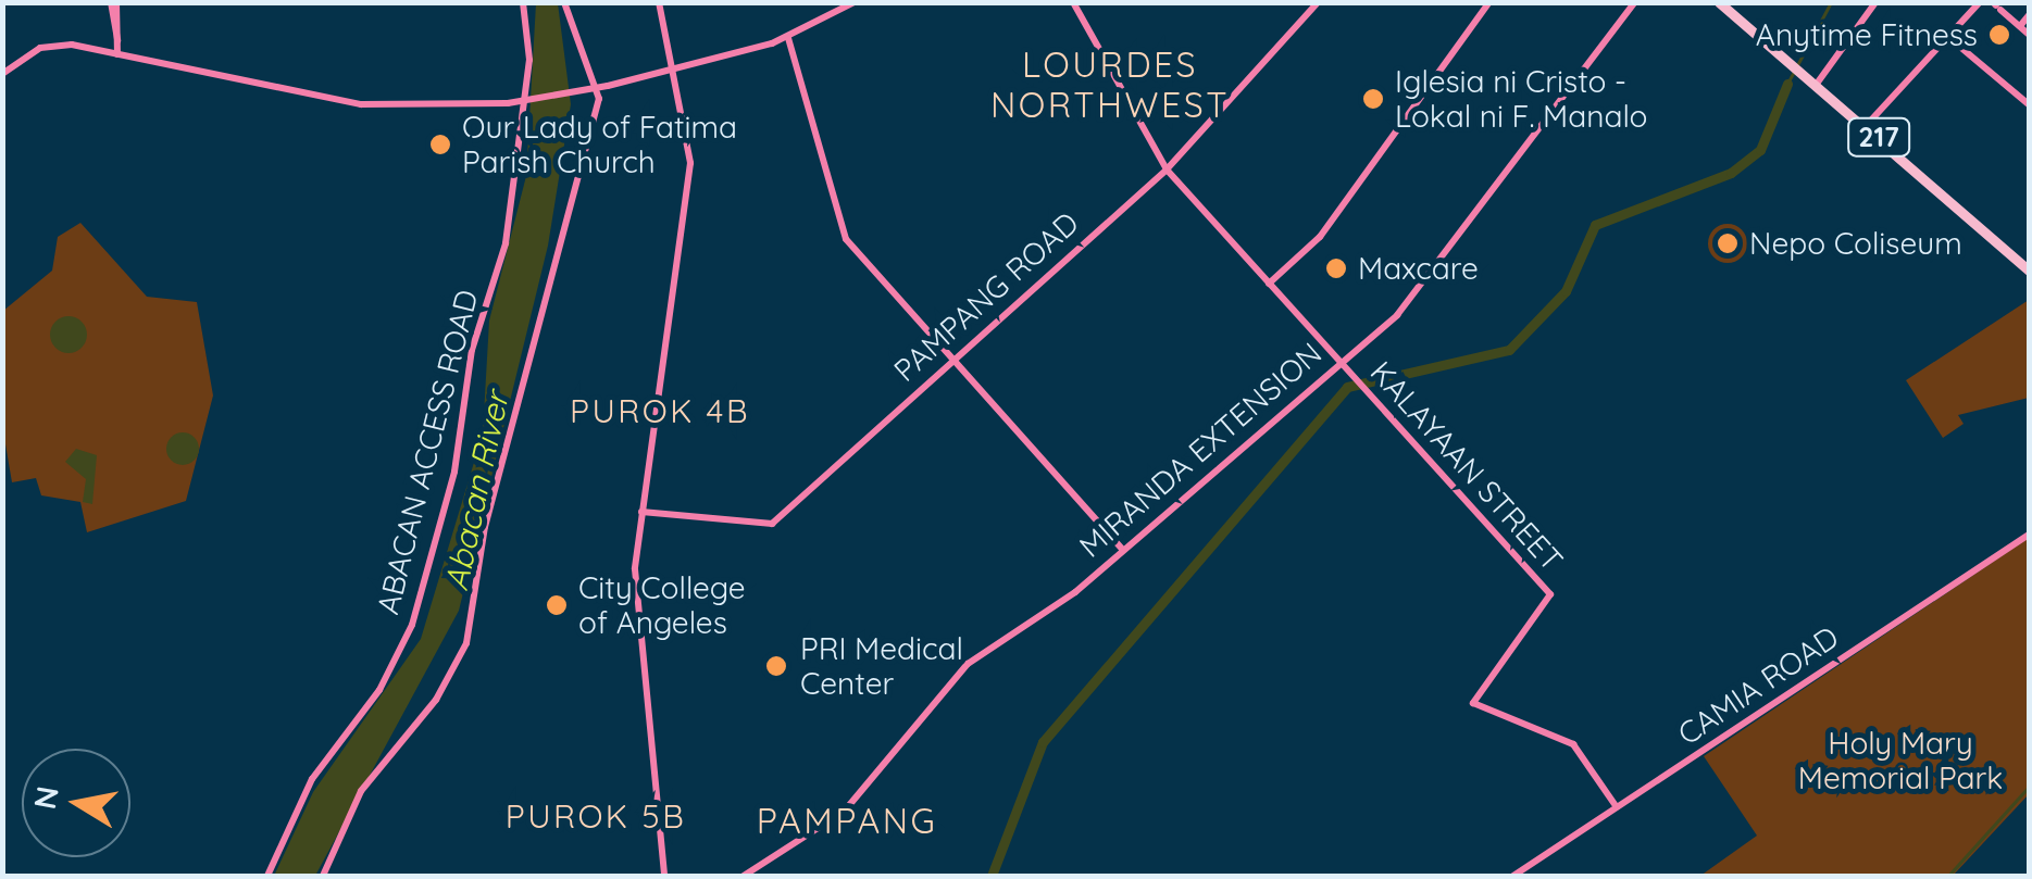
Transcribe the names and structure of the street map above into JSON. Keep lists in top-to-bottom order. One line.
{"streets":{"main road":["217"],"street":["PAMPANG ROAD","MIRANDA EXTENSION","ABACAN ACCESS ROAD","KALAYAAN STREET","CAMIA ROAD"]},"crossings":[["PAMPANG ROAD","KALAYAAN STREET"],["MIRANDA EXTENSION","KALAYAAN STREET"],["KALAYAAN STREET","CAMIA ROAD"]],"districts":["LOURDES NORTHWEST","PUROK 4B","PUROK 5B","PAMPANG"],"water":["Abacan River"],"parks":["Holy Mary Memorial Park"],"places":["Anytime Fitness","Iglesia ni Cristo - Lokal ni F. Manalo","Our Lady of Fatima Parish Church","Nepo Coliseum","Maxcare","City College of Angeles","PRI Medical Center"],"north":"left"}
